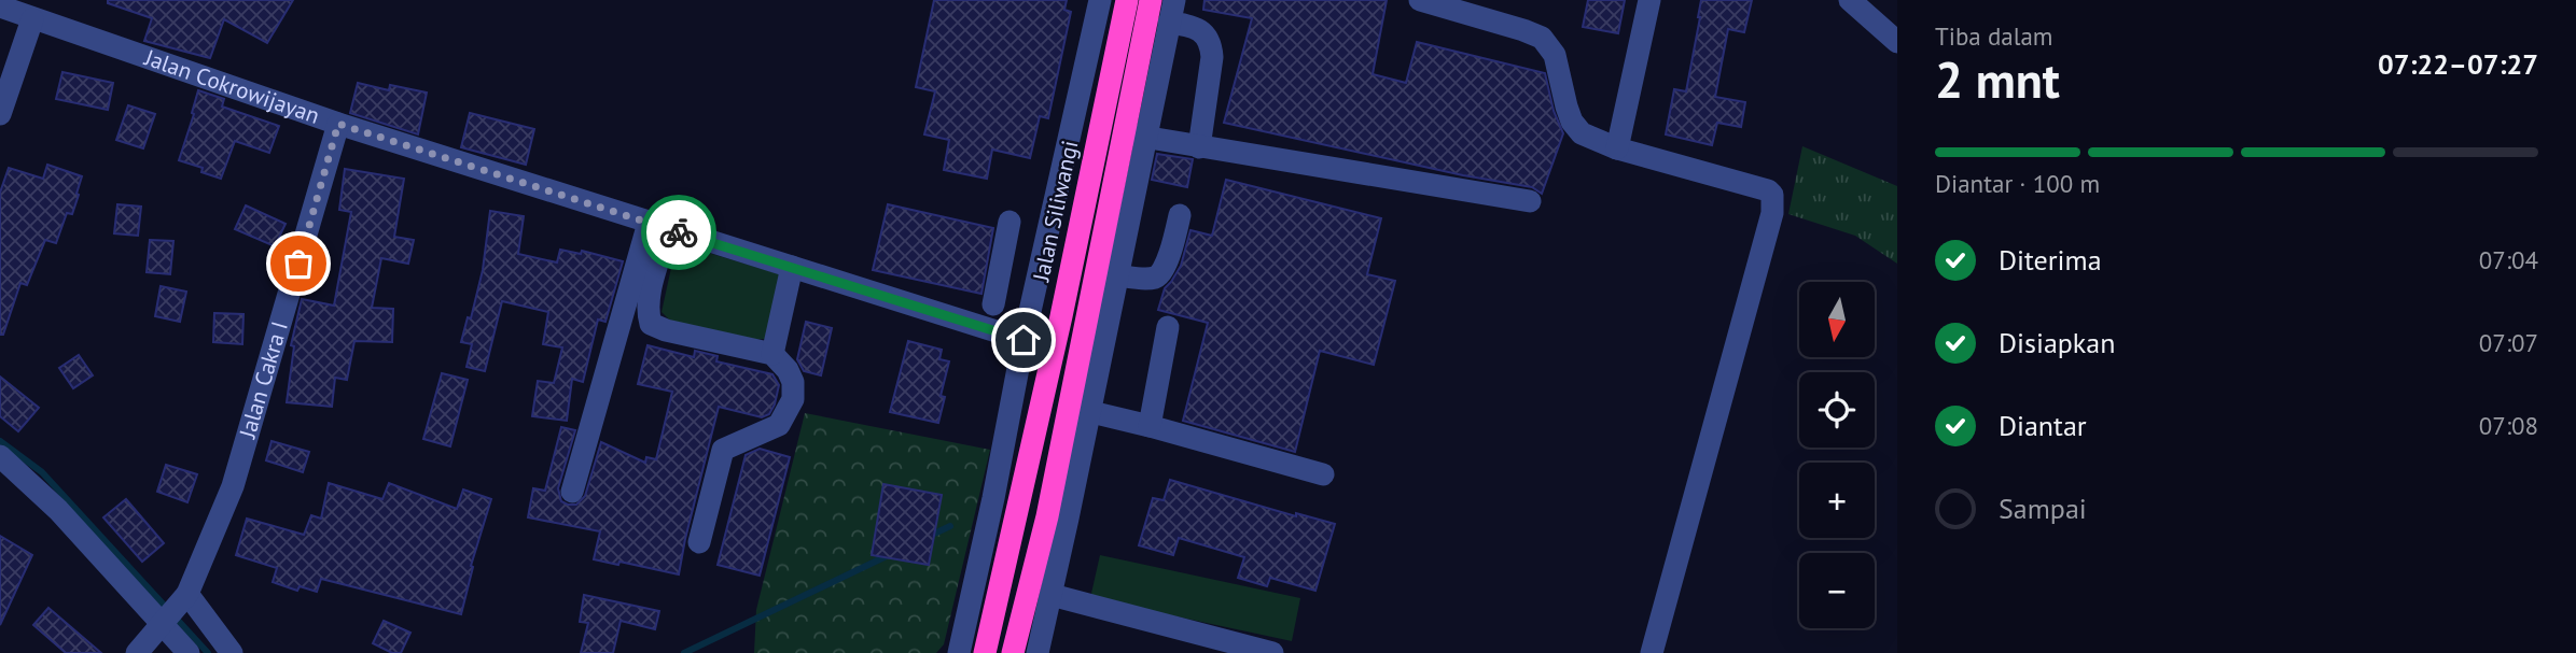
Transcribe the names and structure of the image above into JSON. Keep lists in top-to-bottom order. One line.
{"streets":{"highway":["Jalan Siliwangi"],"street":["Jalan Cokrowijayan","Jalan Cakra I"]},"crossings":[["Jalan Cokrowijayan","Jalan Cakra I"]],"north":"bottom","page":{"heading":["2 mnt","Tiba dalam","07:22–07:27"],"bar":"Diantar · 100 m","list":[["Diterima","07:04"],["Disiapkan","07:07"],["Diantar","07:08"],"Sampai"],"map_buttons":["+","−"]}}
